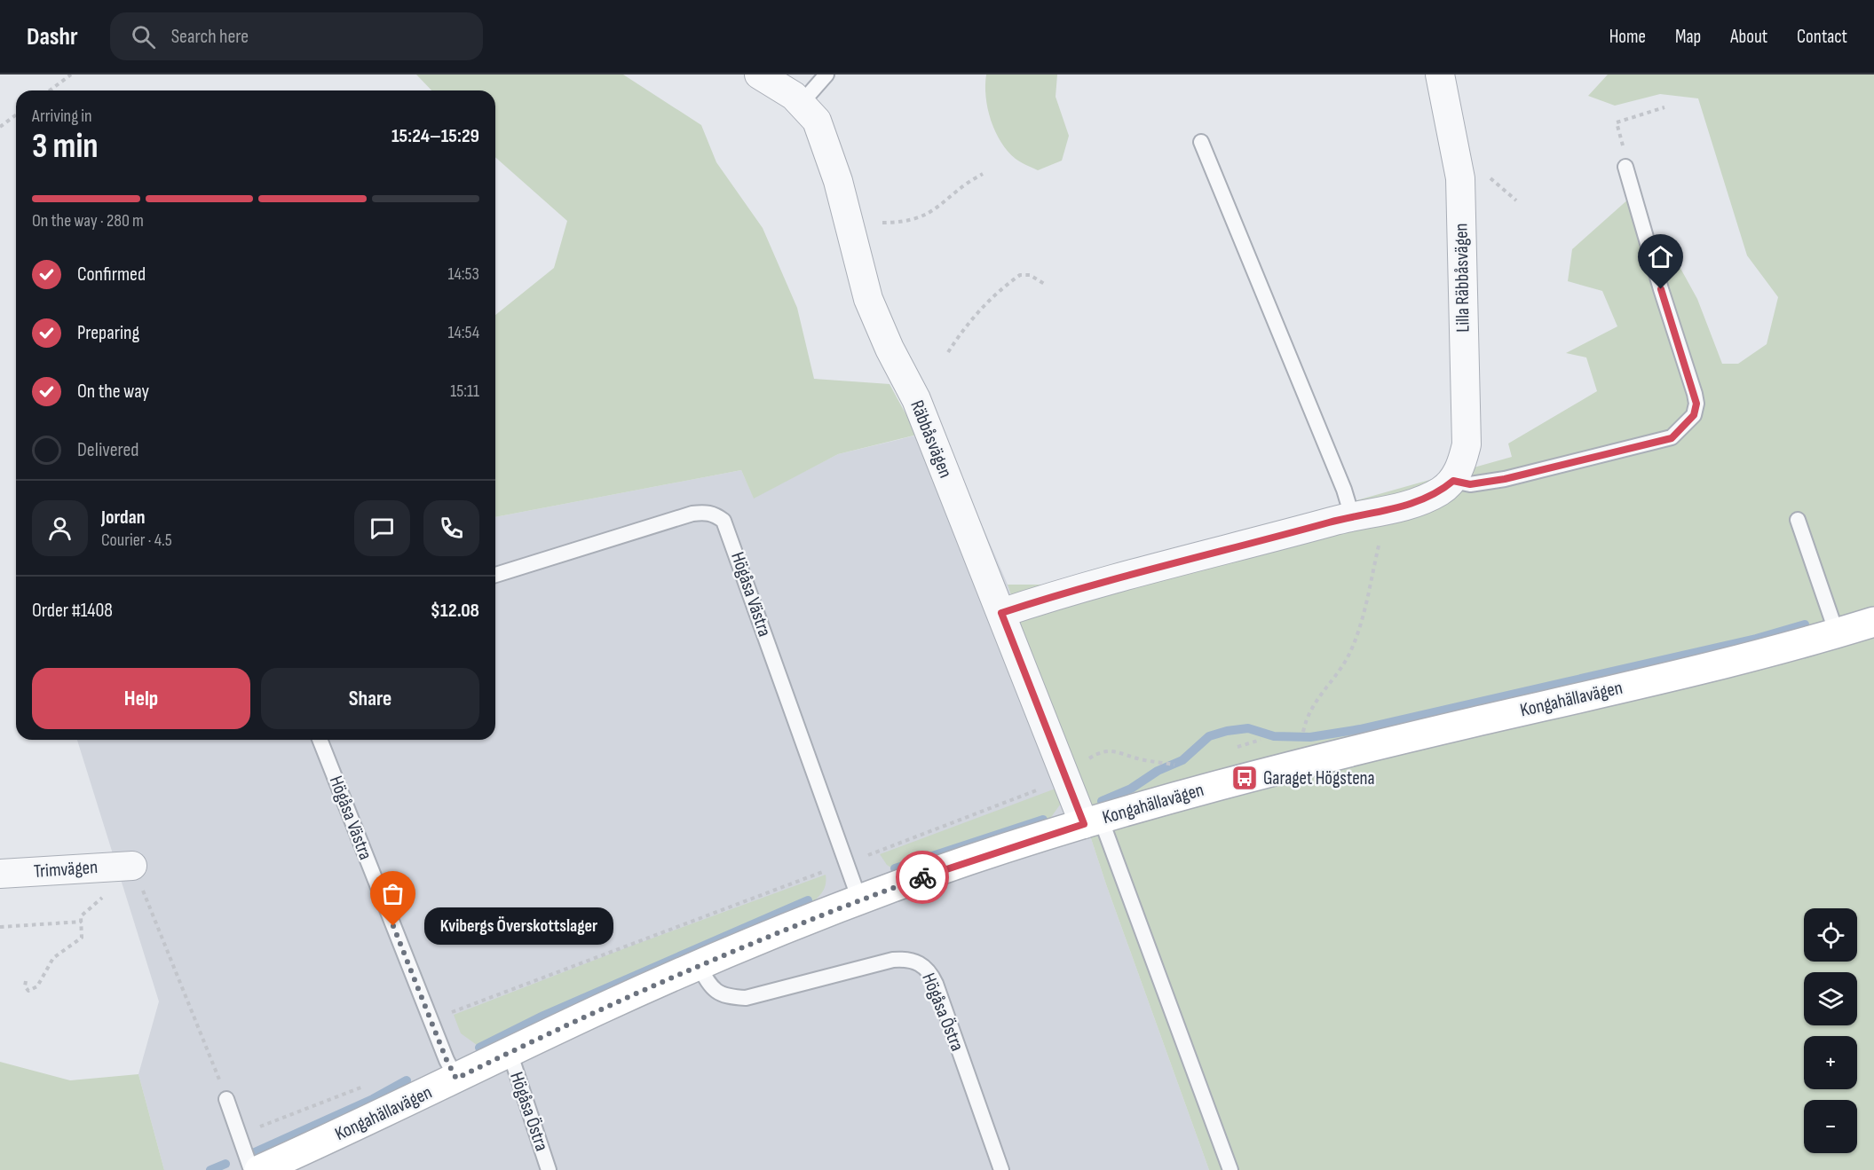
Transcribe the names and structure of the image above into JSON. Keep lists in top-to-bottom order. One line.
{"streets":{"street":["Lilla Räbbåsvägen","Räbbåsvägen","Kongahällavägen","Trimvägen"],"lane":["Högåsa Västra","Högåsa Östra"]},"crossings":[["Räbbåsvägen","Kongahällavägen"],["Högåsa Västra","Kongahällavägen"],["Kongahällavägen","Högåsa Östra"]],"places":{"bus stop":["Garaget Högstena"],"other":["Kvibergs Överskottslager"]},"page":{"header":"Dashr","search":"Search here","nav":["Home","Map","About","Contact"],"heading":["3 min","Arriving in","15:24–15:29"],"panel":["Jordan","Courier · 4.5","Order #1408","$12.08"],"bar":"On the way · 280 m","list":[["Confirmed","14:53"],["Preparing","14:54"],["On the way","15:11"],"Delivered"],"buttons":["Help","Share"],"bubble":"Kvibergs Överskottslager","map_buttons":["+","−"]}}
